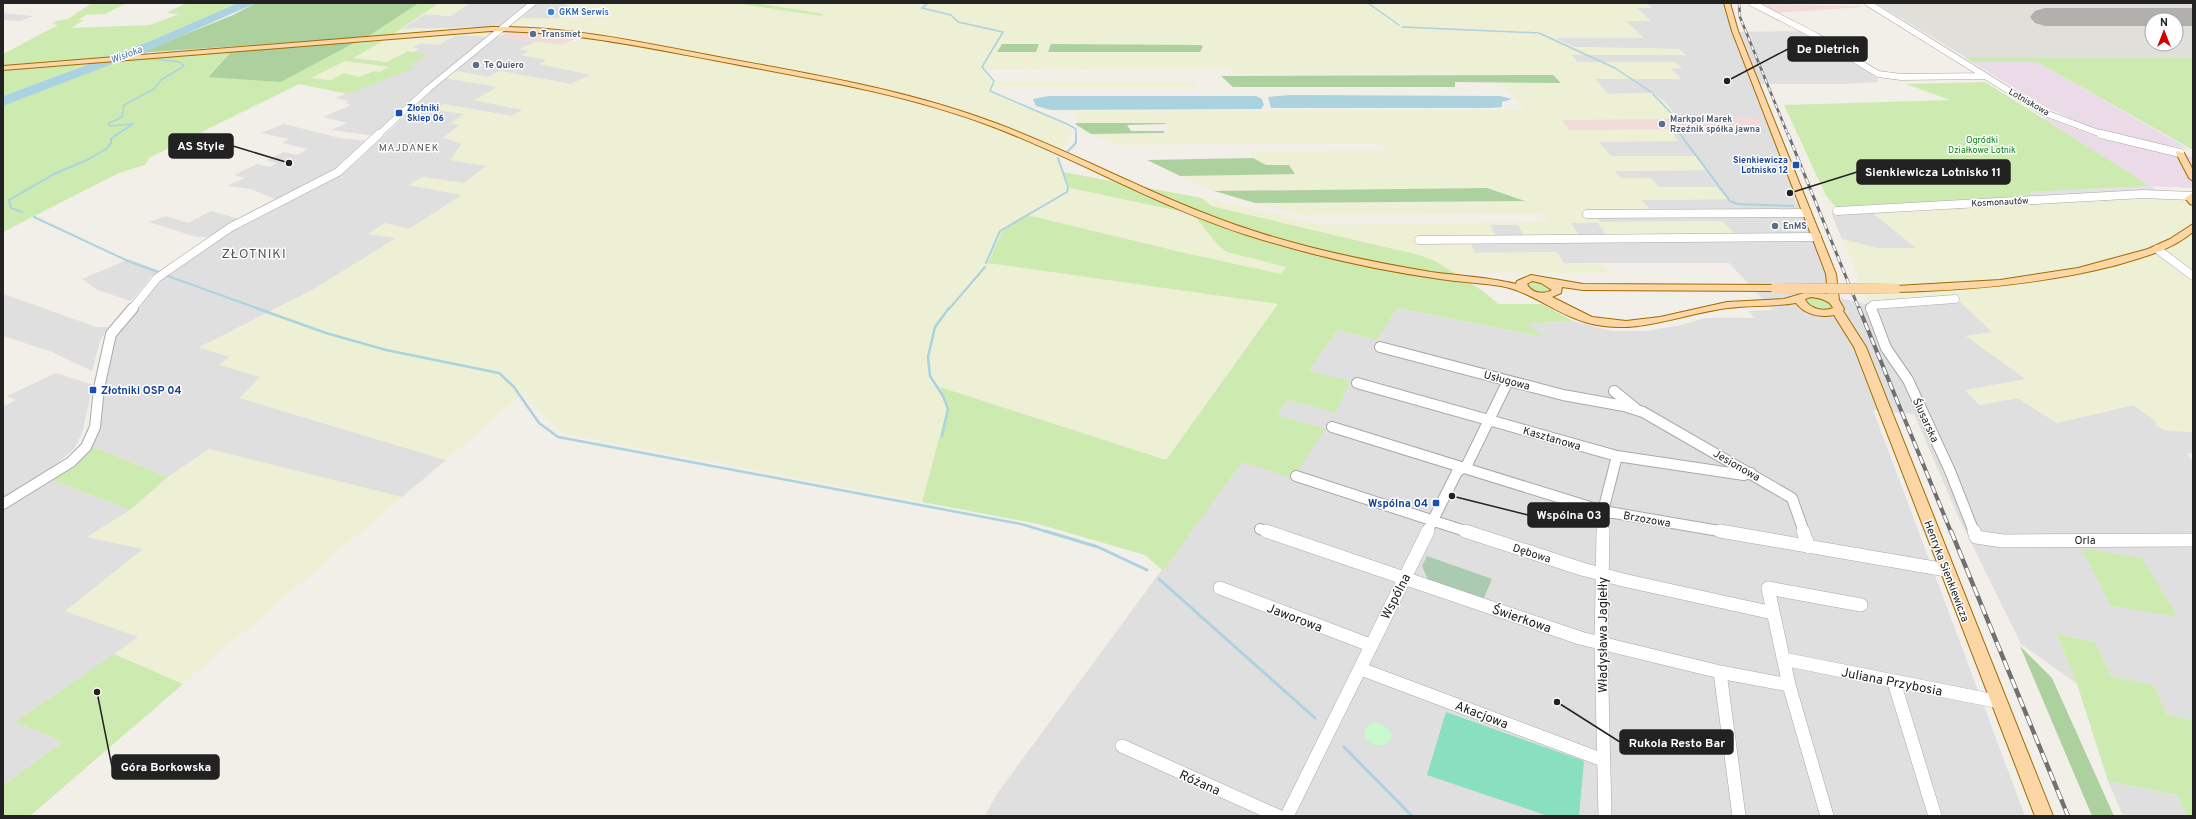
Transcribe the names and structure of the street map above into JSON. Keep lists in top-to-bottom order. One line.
{"streets":{"main road":["Henryka Sienkiewicza"],"street":["Lotniskowa","Kosmonautów","Usługowa","Ślusarska","Kasztanowa","Jesionowa","Brzozowa","Orla","Dębowa","Wspólna","Jaworowa","Świerkowa","Władysława Jagiełły","Juliana Przybosia","Akacjowa","Różana"]},"crossings":[["Usługowa","Jesionowa"],["Usługowa","Wspólna"],["Ślusarska","Orla"],["Kasztanowa","Jesionowa"],["Kasztanowa","Wspólna"],["Kasztanowa","Władysława Jagiełły"],["Jesionowa","Brzozowa"],["Brzozowa","Henryka Sienkiewicza"],["Brzozowa","Wspólna"],["Brzozowa","Władysława Jagiełły"],["Dębowa","Wspólna"],["Dębowa","Władysława Jagiełły"],["Henryka Sienkiewicza","Juliana Przybosia"],["Wspólna","Jaworowa"],["Wspólna","Świerkowa"],["Wspólna","Akacjowa"],["Świerkowa","Władysława Jagiełły"],["Władysława Jagiełły","Akacjowa"]],"districts":["MAJDANEK","ZŁOTNIKI"],"water":["Wisłoka"],"parks":["Ogródki Działkowe Lotnik"],"places":{"other":["GKM Serwis","Transmet","Te Quiero","De Dietrich","Markpol Marek Rzeźnik spółka jawna","AS Style","Sienkiewicza Lotnisko 11","EnMS","Wspólna 03","Góra Borkowska","Rukola Resto Bar"],"transit":["Złotniki Sklep 06","Sienkiewicza Lotnisko 12","Złotniki OSP 04","Wspólna 04"]},"north":"top"}
